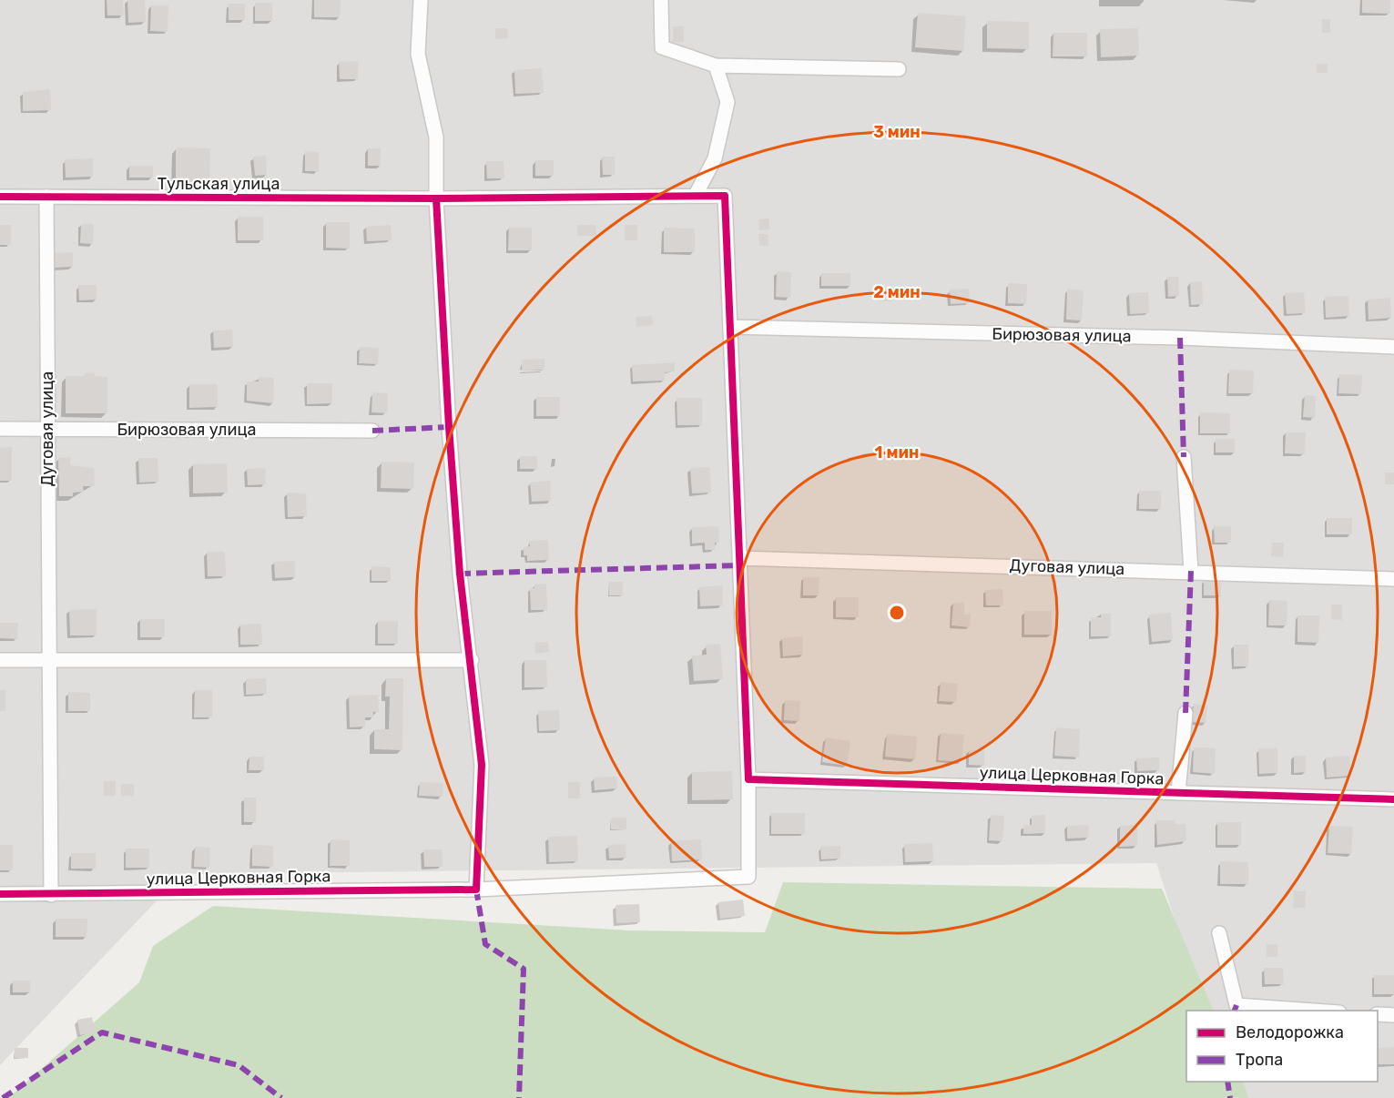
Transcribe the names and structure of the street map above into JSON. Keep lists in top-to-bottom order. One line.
{"streets":{"street":["Тульская улица","Бирюзовая улица","Дуговая улица","улица Церковная Горка"]},"crossings":[["Тульская улица","Бирюзовая улица"],["Тульская улица","Дуговая улица"],["Бирюзовая улица","Дуговая улица"],["Дуговая улица","улица Церковная Горка"]],"legend":["Велодорожка","Тропа"],"rings":["3 мин","2 мин","1 мин"]}
